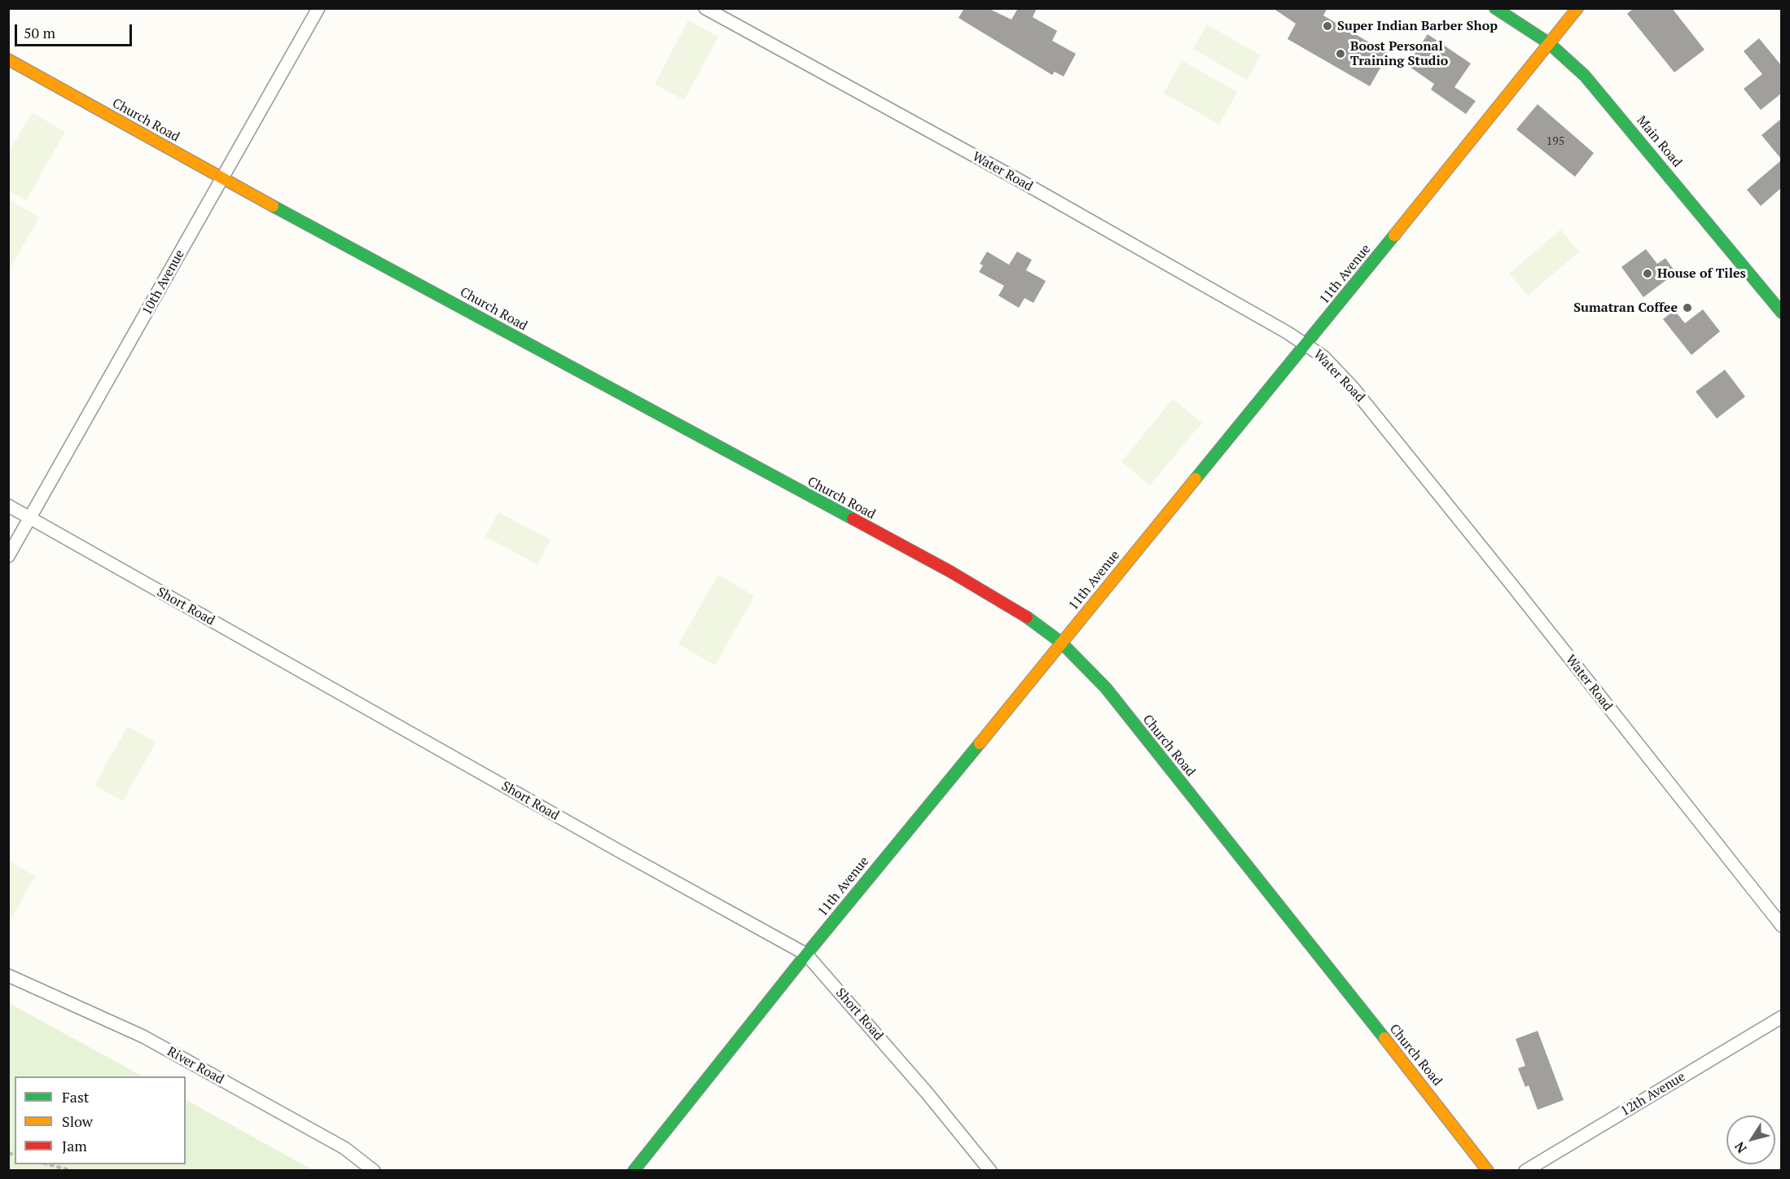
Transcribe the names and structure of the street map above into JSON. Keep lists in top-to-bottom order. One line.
{"streets":{"street":["Church Road","Main Road","Water Road","11th Avenue","10th Avenue","Short Road","River Road","12th Avenue"]},"crossings":[["Church Road","11th Avenue"],["Church Road","10th Avenue"],["Main Road","11th Avenue"],["Water Road","11th Avenue"],["11th Avenue","Short Road"],["10th Avenue","Short Road"]],"places":["Super Indian Barber Shop","Boost Personal Training Studio","House of Tiles","Sumatran Coffee"],"house_numbers":["195"],"legend":["Fast","Slow","Jam"],"scale_bar":"50 m","north":"bottom left"}
